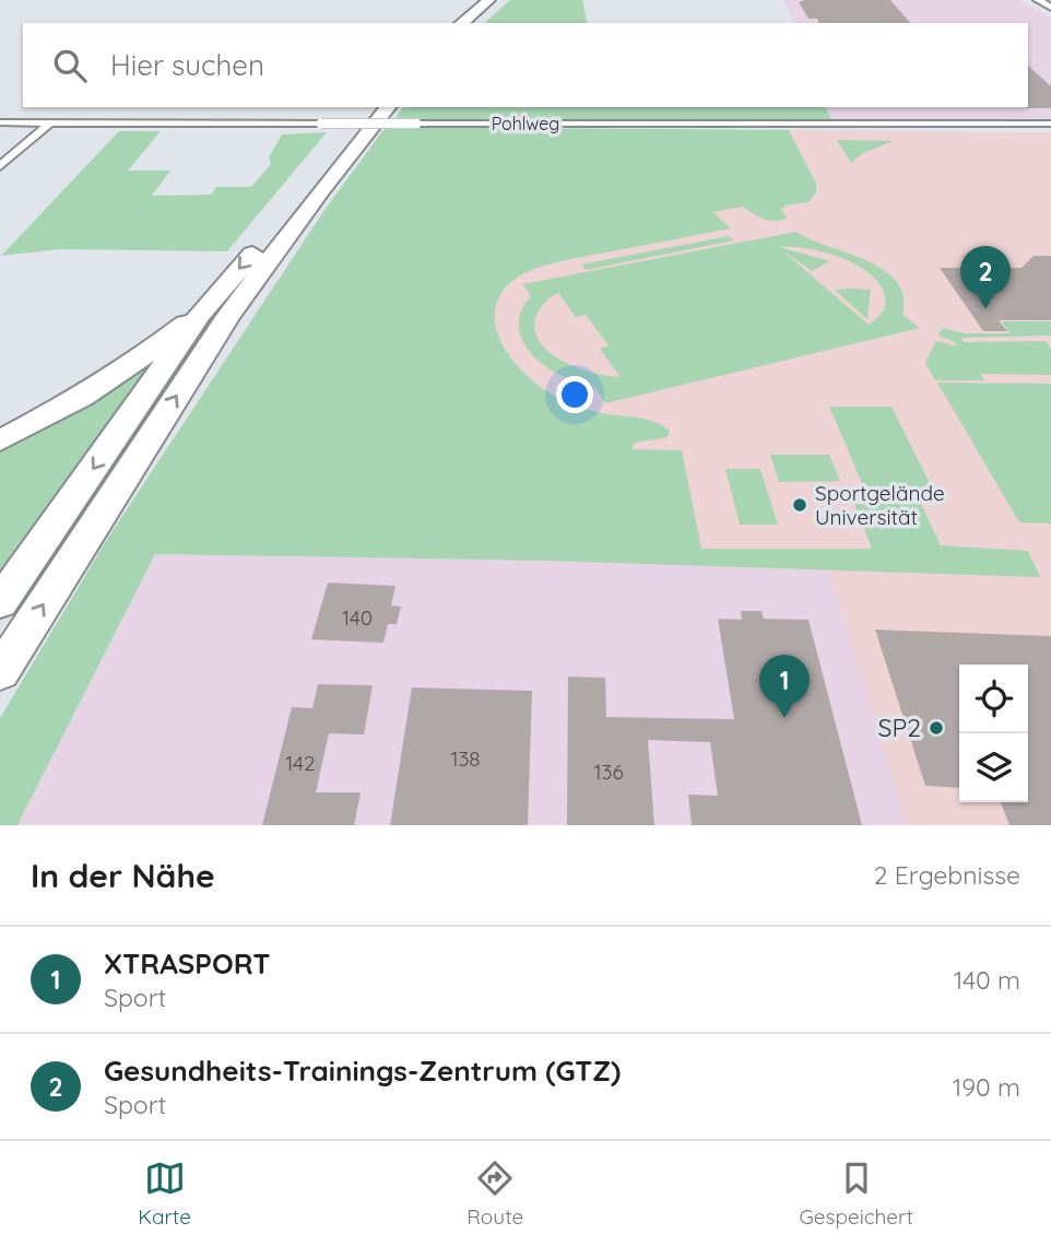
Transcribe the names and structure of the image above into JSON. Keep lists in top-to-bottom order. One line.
{"streets":{"street":["Pohlweg"]},"places":["Sportgelände Universität","SP2"],"house_numbers":["140","138","142","136"],"page":{"search":"Hier suchen","pins":["2","1"],"heading":["In der Nähe","2 Ergebnisse"],"list":[{"mark":"1","name":"XTRASPORT","note":"Sport","value":"140 m"},{"mark":"2","name":"Gesundheits-Trainings-Zentrum (GTZ)","note":"Sport","value":"190 m"}],"nav":["Karte","Route","Gespeichert"]}}
